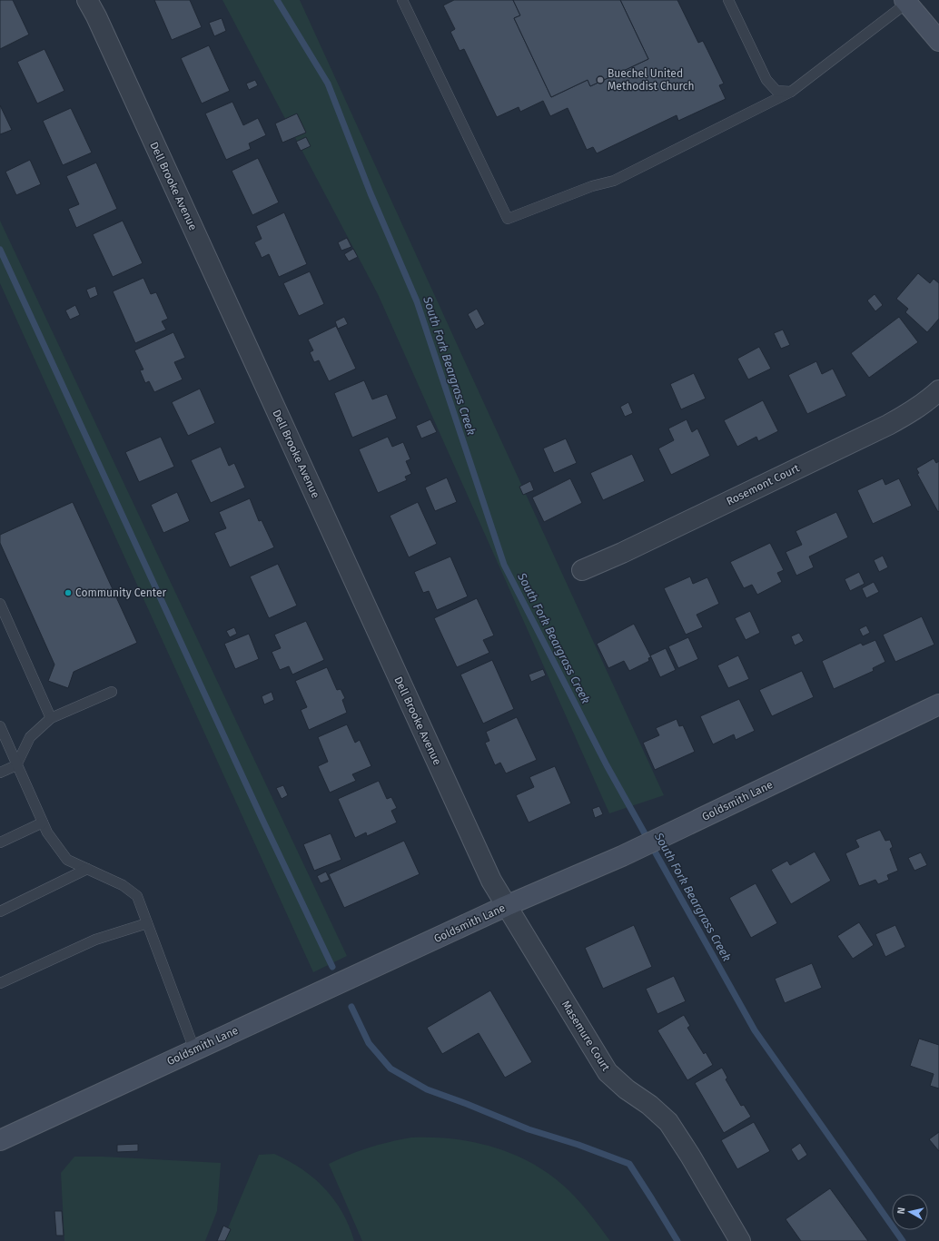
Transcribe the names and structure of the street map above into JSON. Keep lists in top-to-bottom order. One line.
{"streets":{"street":["Dell Brooke Avenue","Rosemont Court","Goldsmith Lane","Masemure Court"]},"crossings":[["Dell Brooke Avenue","Goldsmith Lane"],["Dell Brooke Avenue","Masemure Court"],["Goldsmith Lane","Masemure Court"]],"water":["South Fork Beargrass Creek"],"places":["Buechel United Methodist Church","Community Center"],"north":"left"}
